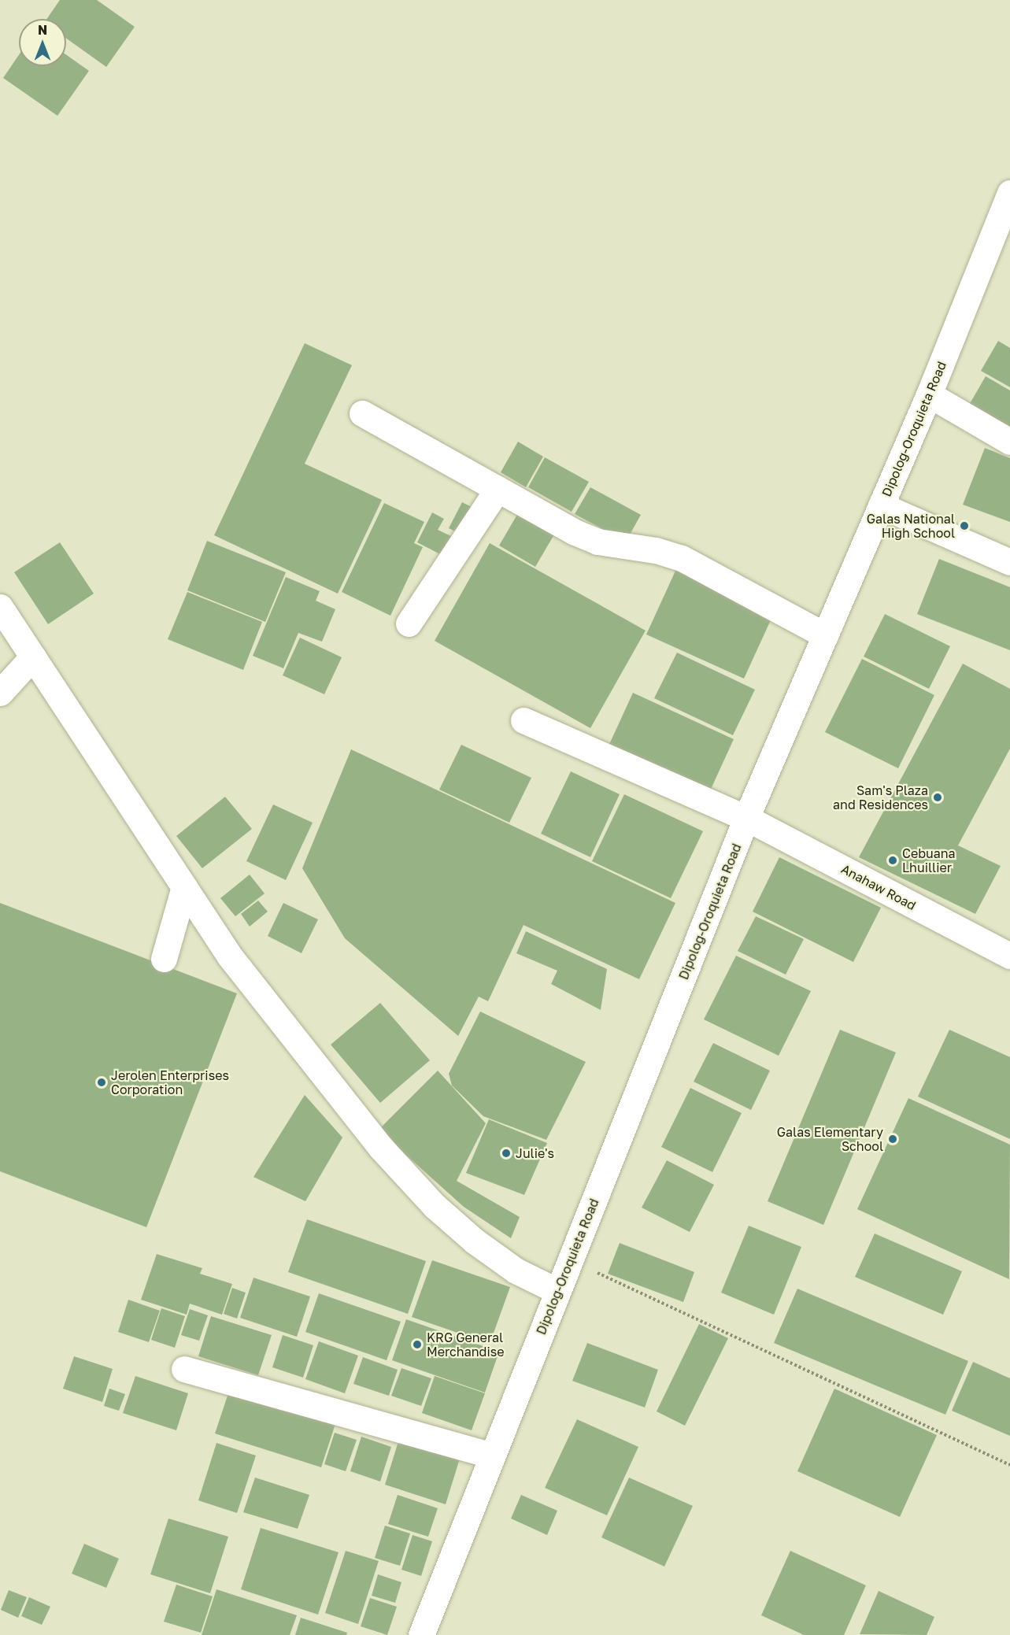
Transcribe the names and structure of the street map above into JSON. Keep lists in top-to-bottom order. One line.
{"streets":{"main road":["Dipolog-Oroquieta Road","Anahaw Road"]},"crossings":[["Dipolog-Oroquieta Road","Anahaw Road"]],"places":["Galas National High School","Sam's Plaza and Residences","Cebuana Lhuillier","Jerolen Enterprises Corporation","Galas Elementary School","Julie's","KRG General Merchandise"],"north":"top"}
